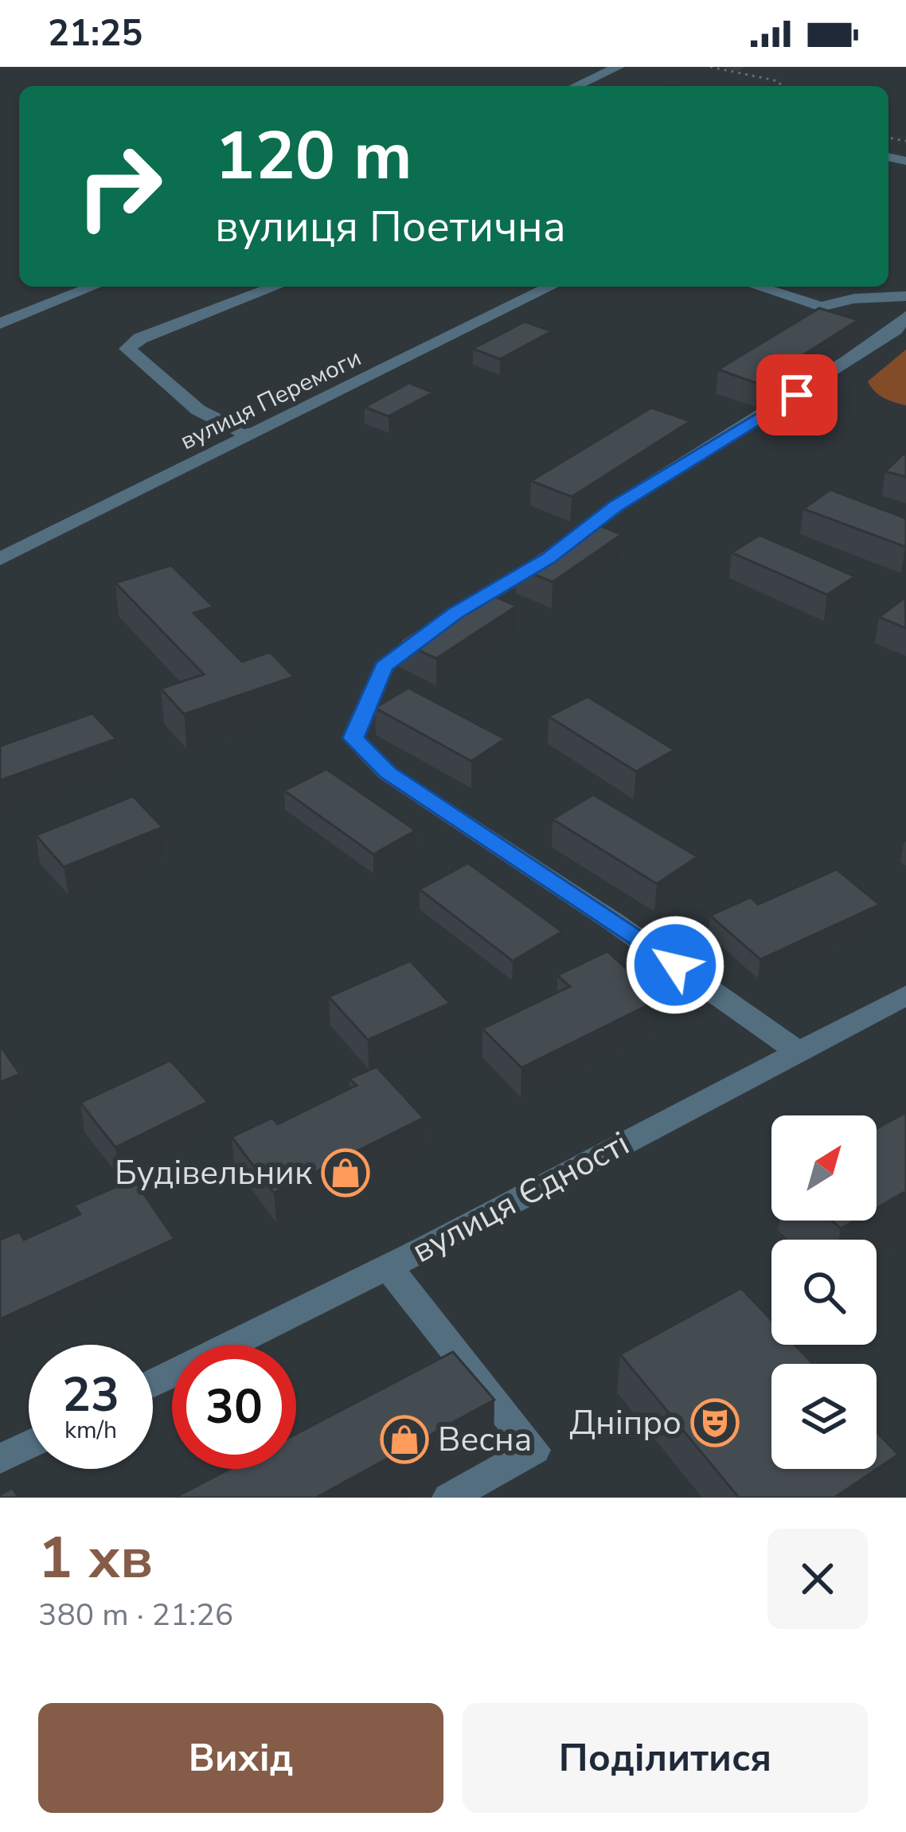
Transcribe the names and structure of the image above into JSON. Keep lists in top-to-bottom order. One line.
{"streets":{"street":["вулиця Перемоги","вулиця Єдності"]},"places":{"shop":["Будівельник","Весна"],"theatre":["Дніпро"]},"north":"top right","page":{"status":"21:25","turn":["120 m","вулиця Поетична"],"speed":"23 km/h","limit":"30","heading":["1 хв","380 m · 21:26"],"buttons":["Вихід","Поділитися"]}}
